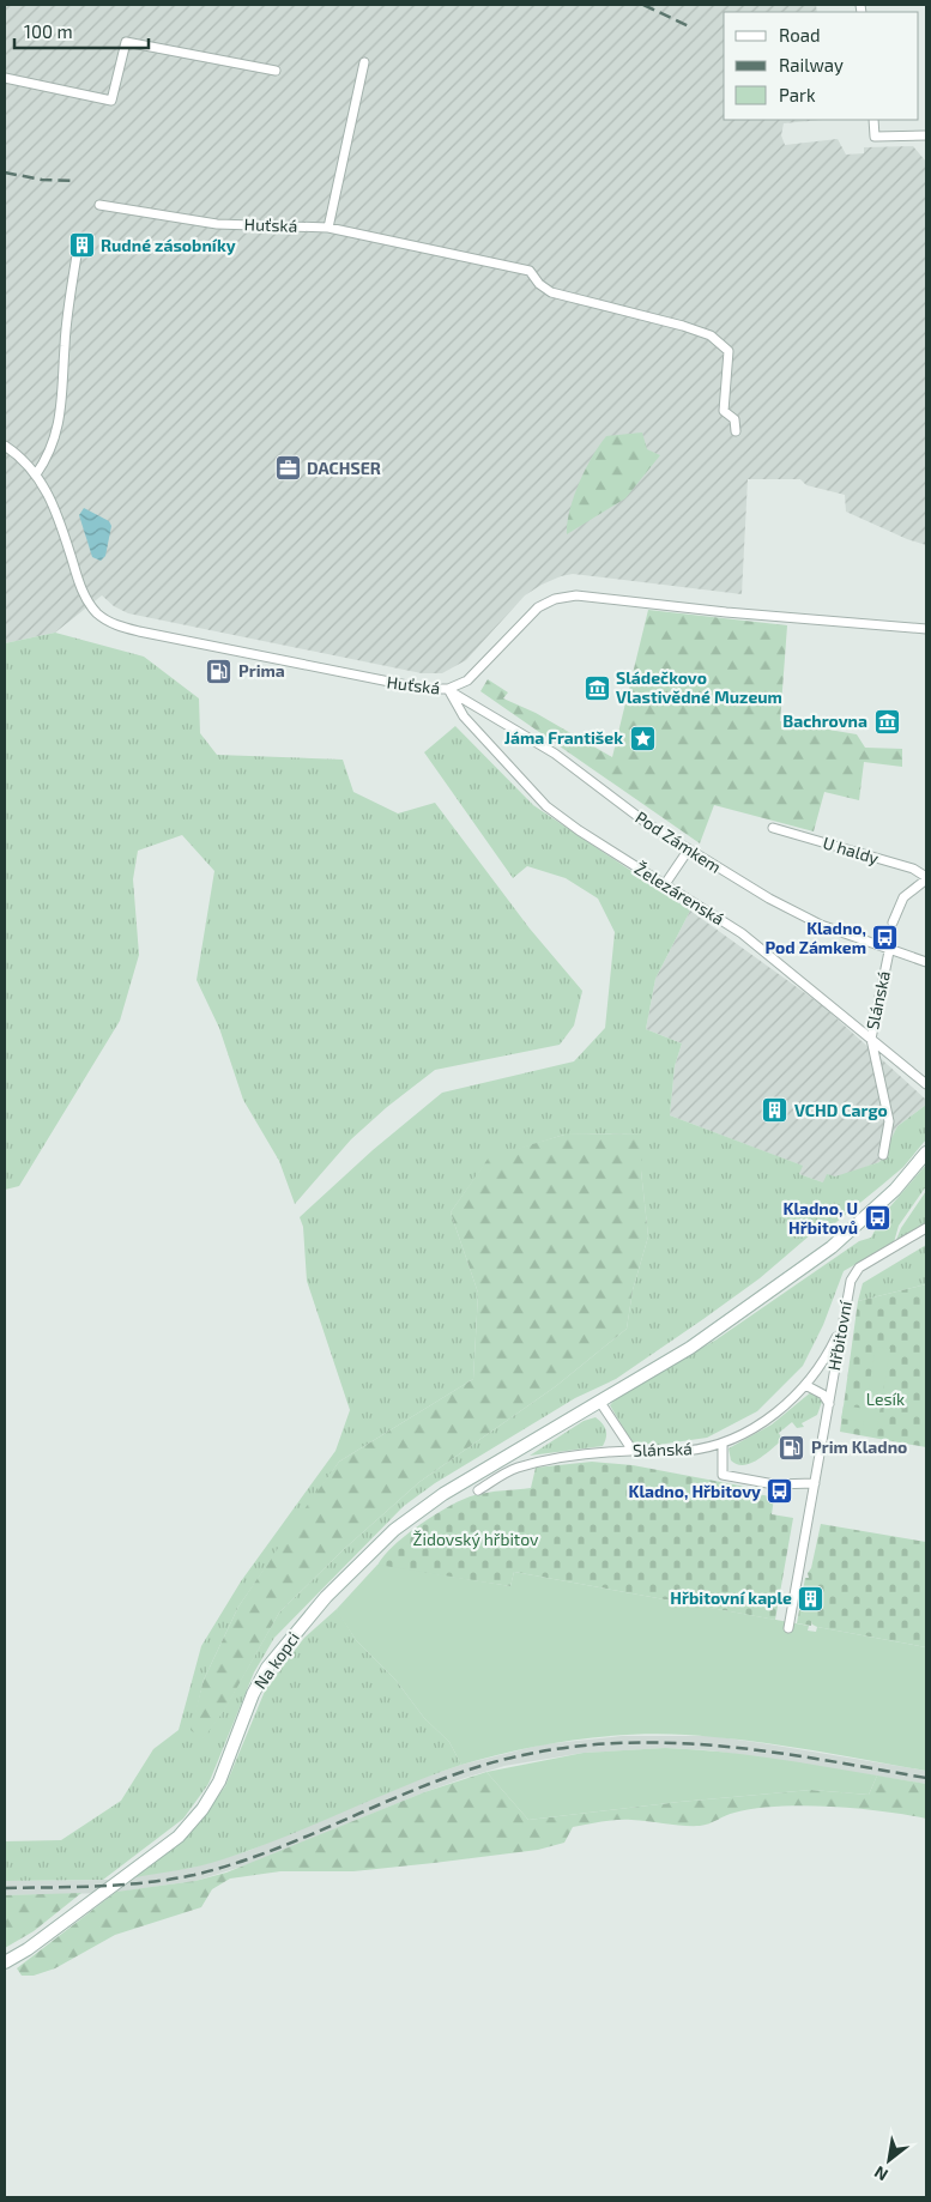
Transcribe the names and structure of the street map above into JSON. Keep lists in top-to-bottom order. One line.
{"streets":{"main road":["Na kopci"],"street":["Huťská","Pod Zámkem","U haldy","Železárenská","Slánská","Hřbitovní"]},"crossings":[["Huťská","Pod Zámkem"],["Huťská","Železárenská"],["Pod Zámkem","Železárenská"],["Pod Zámkem","Slánská"],["Železárenská","Slánská"],["Slánská","Hřbitovní"]],"parks":["Lesík","Židovský hřbitov"],"places":{"building":["Rudné zásobníky","VCHD Cargo","Hřbitovní kaple"],"office":["DACHSER"],"fuel station":["Prima","Prim Kladno"],"museum":["Sládečkovo Vlastivědné Muzeum","Bachrovna"],"place":["Jáma František"],"bus stop":["Kladno, Pod Zámkem","Kladno, U Hřbitovů","Kladno, Hřbitovy"]},"legend":["Road","Railway","Park"],"scale_bar":"100 m","north":"bottom left"}
